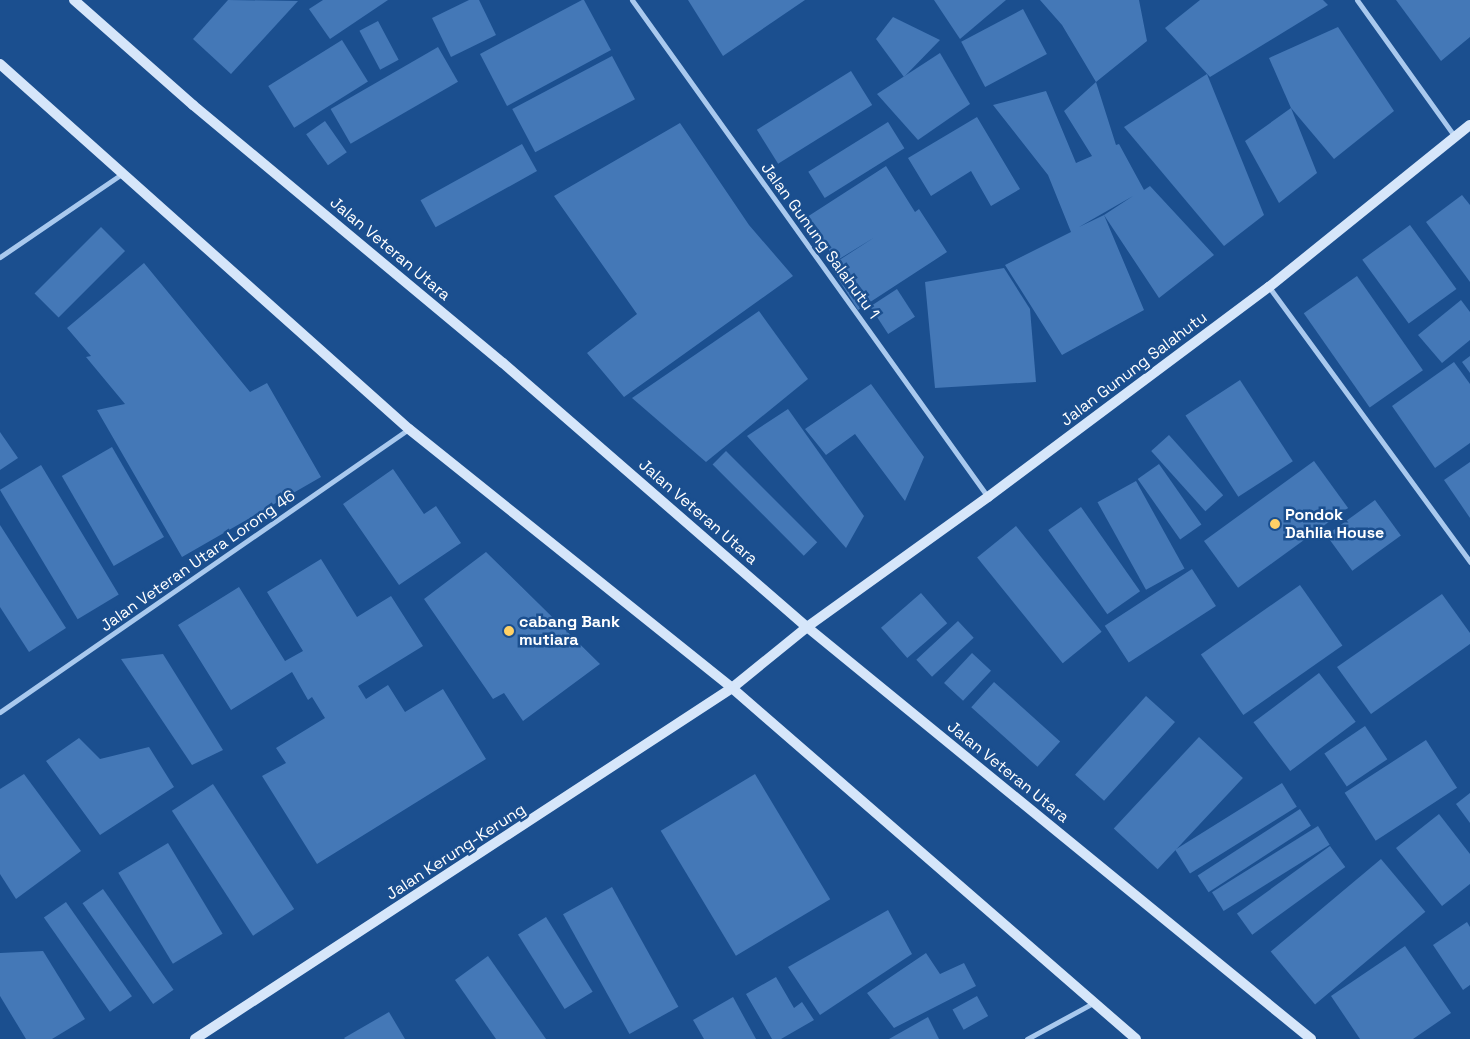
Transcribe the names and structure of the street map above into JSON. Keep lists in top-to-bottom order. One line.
{"streets":{"main road":["Jalan Veteran Utara","Jalan Gunung Salahutu","Jalan Kerung-Kerung"],"street":["Jalan Gunung Salahutu 1","Jalan Veteran Utara Lorong 46"]},"crossings":[["Jalan Gunung Salahutu 1","Jalan Gunung Salahutu"],["Jalan Veteran Utara","Jalan Gunung Salahutu"],["Jalan Veteran Utara","Jalan Kerung-Kerung"],["Jalan Gunung Salahutu","Jalan Kerung-Kerung"]],"places":["Pondok Dahlia House","cabang Bank mutiara"]}
